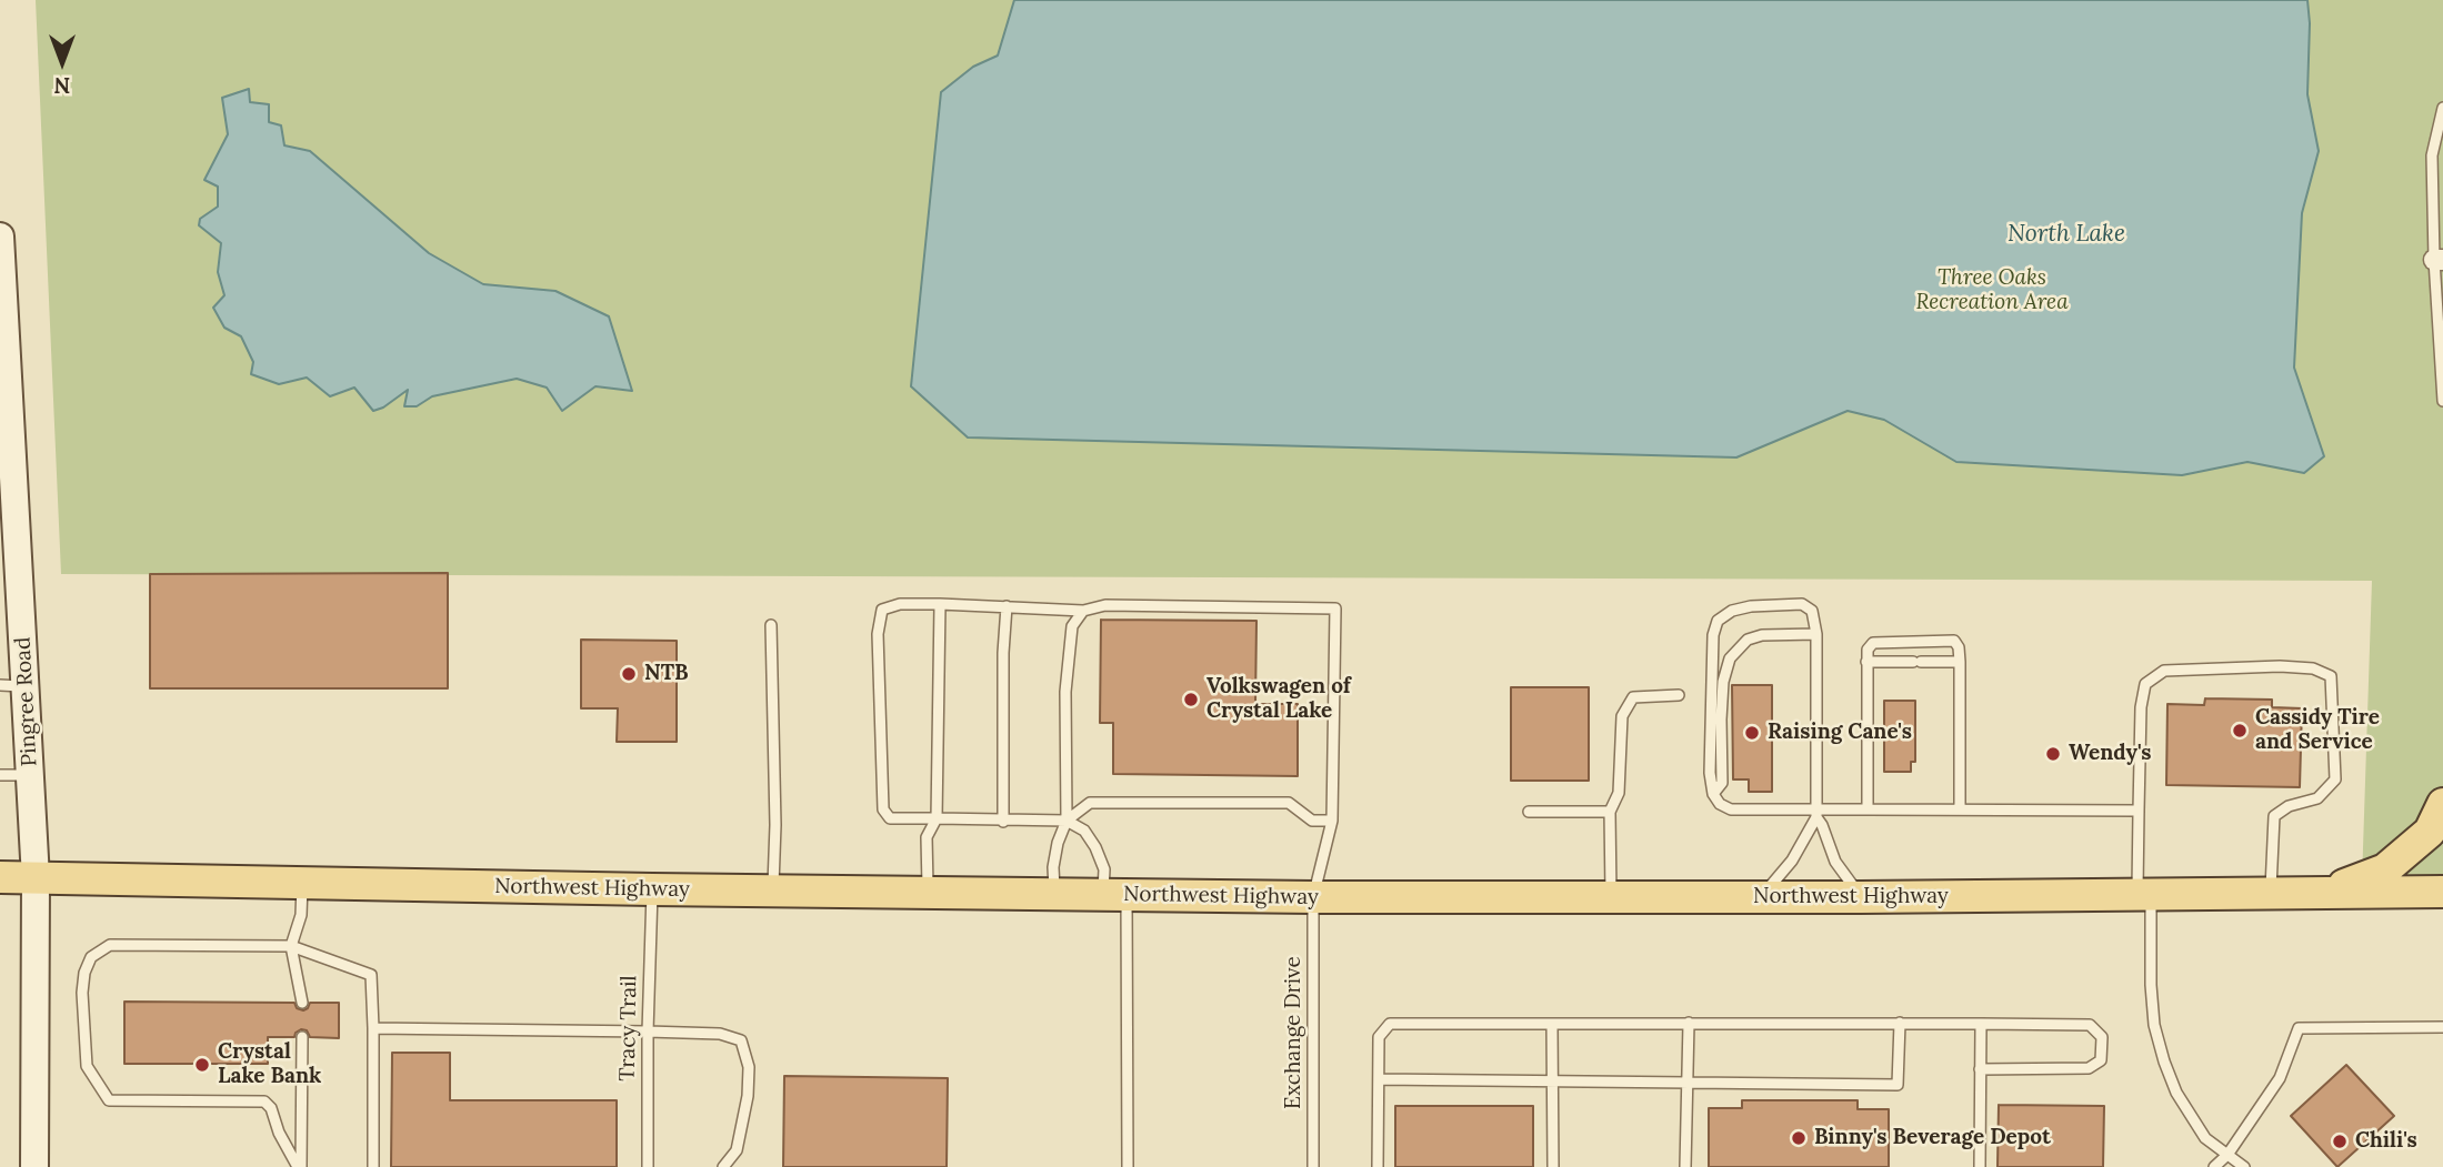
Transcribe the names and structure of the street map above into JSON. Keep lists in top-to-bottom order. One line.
{"streets":{"main road":["Northwest Highway"],"street":["Pingree Road"],"lane":["Tracy Trail","Exchange Drive"]},"crossings":[["Pingree Road","Northwest Highway"],["Northwest Highway","Tracy Trail"],["Northwest Highway","Exchange Drive"]],"water":["North Lake"],"parks":["Three Oaks Recreation Area"],"places":["NTB","Volkswagen of Crystal Lake","Cassidy Tire and Service","Raising Cane's","Wendy's","Crystal Lake Bank","Binny's Beverage Depot","Chili's"],"north":"bottom"}
